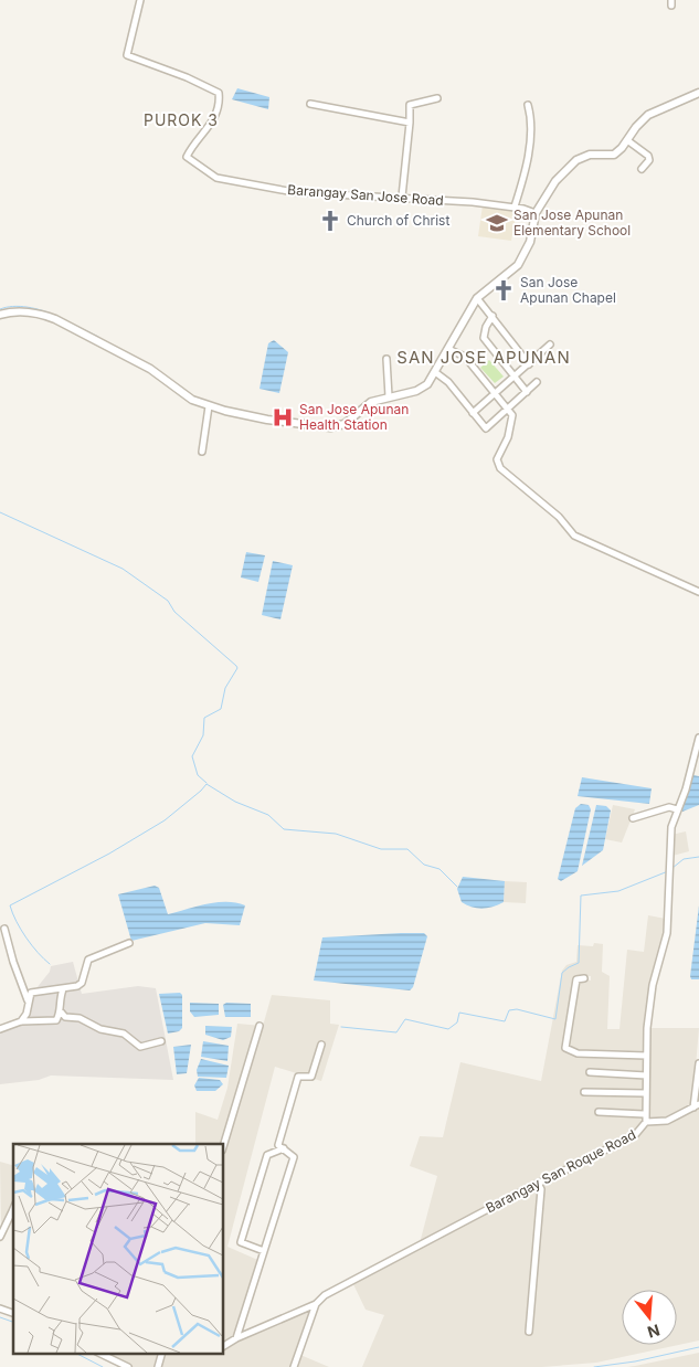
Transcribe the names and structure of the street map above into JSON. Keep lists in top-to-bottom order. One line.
{"streets":{"street":["Barangay San Jose Road","Barangay San Roque Road"]},"districts":["PUROK 3","SAN JOSE APUNAN"],"places":{"church":["Church of Christ","San Jose Apunan Chapel"],"school or university":["San Jose Apunan Elementary School"],"hospital":["San Jose Apunan Health Station"]},"north":"bottom"}
